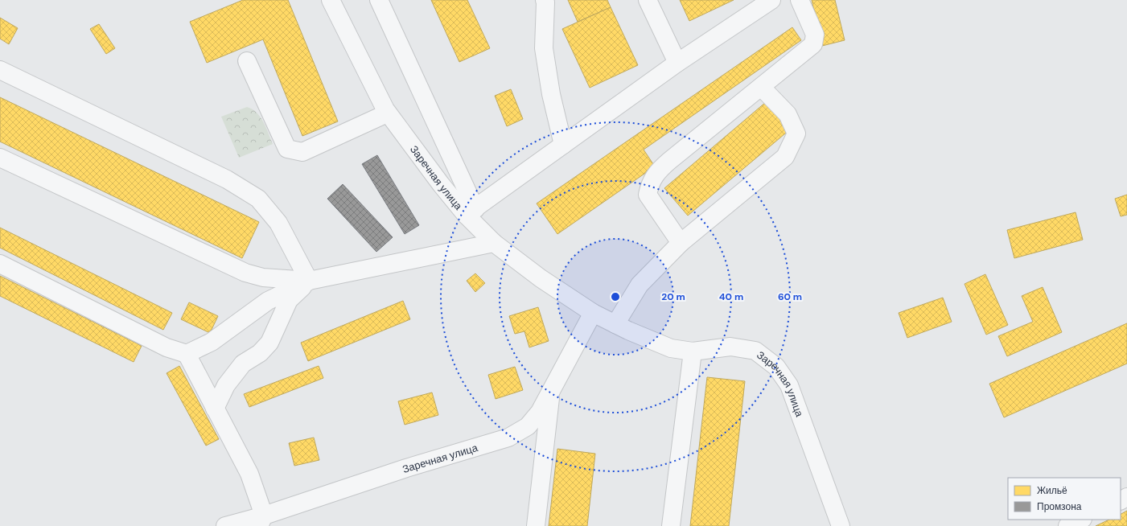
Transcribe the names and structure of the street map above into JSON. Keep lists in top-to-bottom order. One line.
{"streets":{"street":["Заречная улица"]},"legend":["Жильё","Промзона"],"rings":["20 m","40 m","60 m"]}
